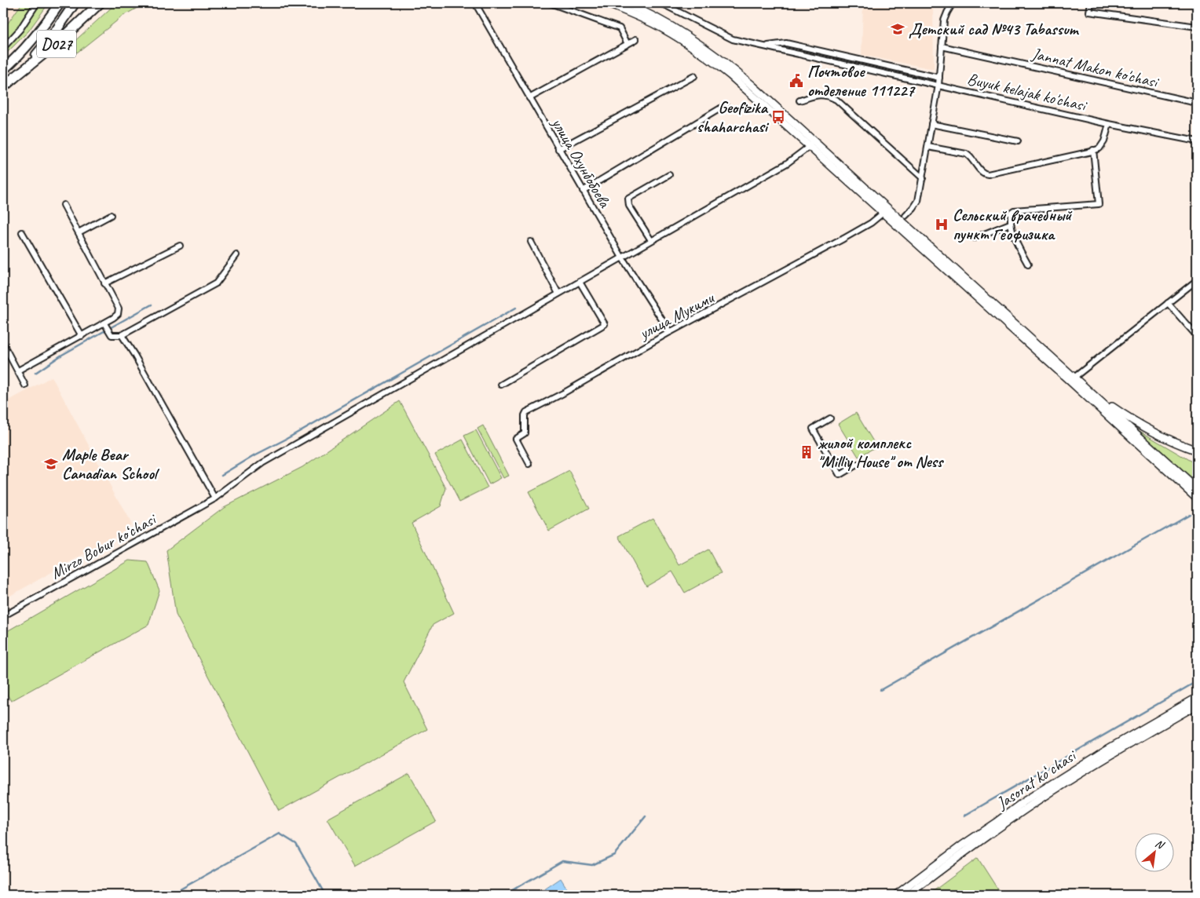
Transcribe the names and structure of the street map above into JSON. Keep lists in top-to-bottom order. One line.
{"streets":{"highway":["D027"],"main road":["Jasorat koʻchasi"],"street":["Jannat Makon ko'chasi","Buyuk kelajak ko'chasi","улица Охунбобоева","улица Мукими","Mirzo Bobur ko‘chasi"]},"crossings":[["улица Охунбобоева","улица Мукими"],["улица Охунбобоева","Mirzo Bobur ko‘chasi"]],"places":{"school or university":["Детский сад №43 Tabassum","Maple Bear Canadian School"],"public building":["Почтовое отделение 111227"],"bus stop":["Geofizika shaharchasi"],"hospital":["Сельский врачебный пункт Геофизика"],"building":["жилой комплекс \"Milliy House\" от Ness"]},"north":"top right"}
